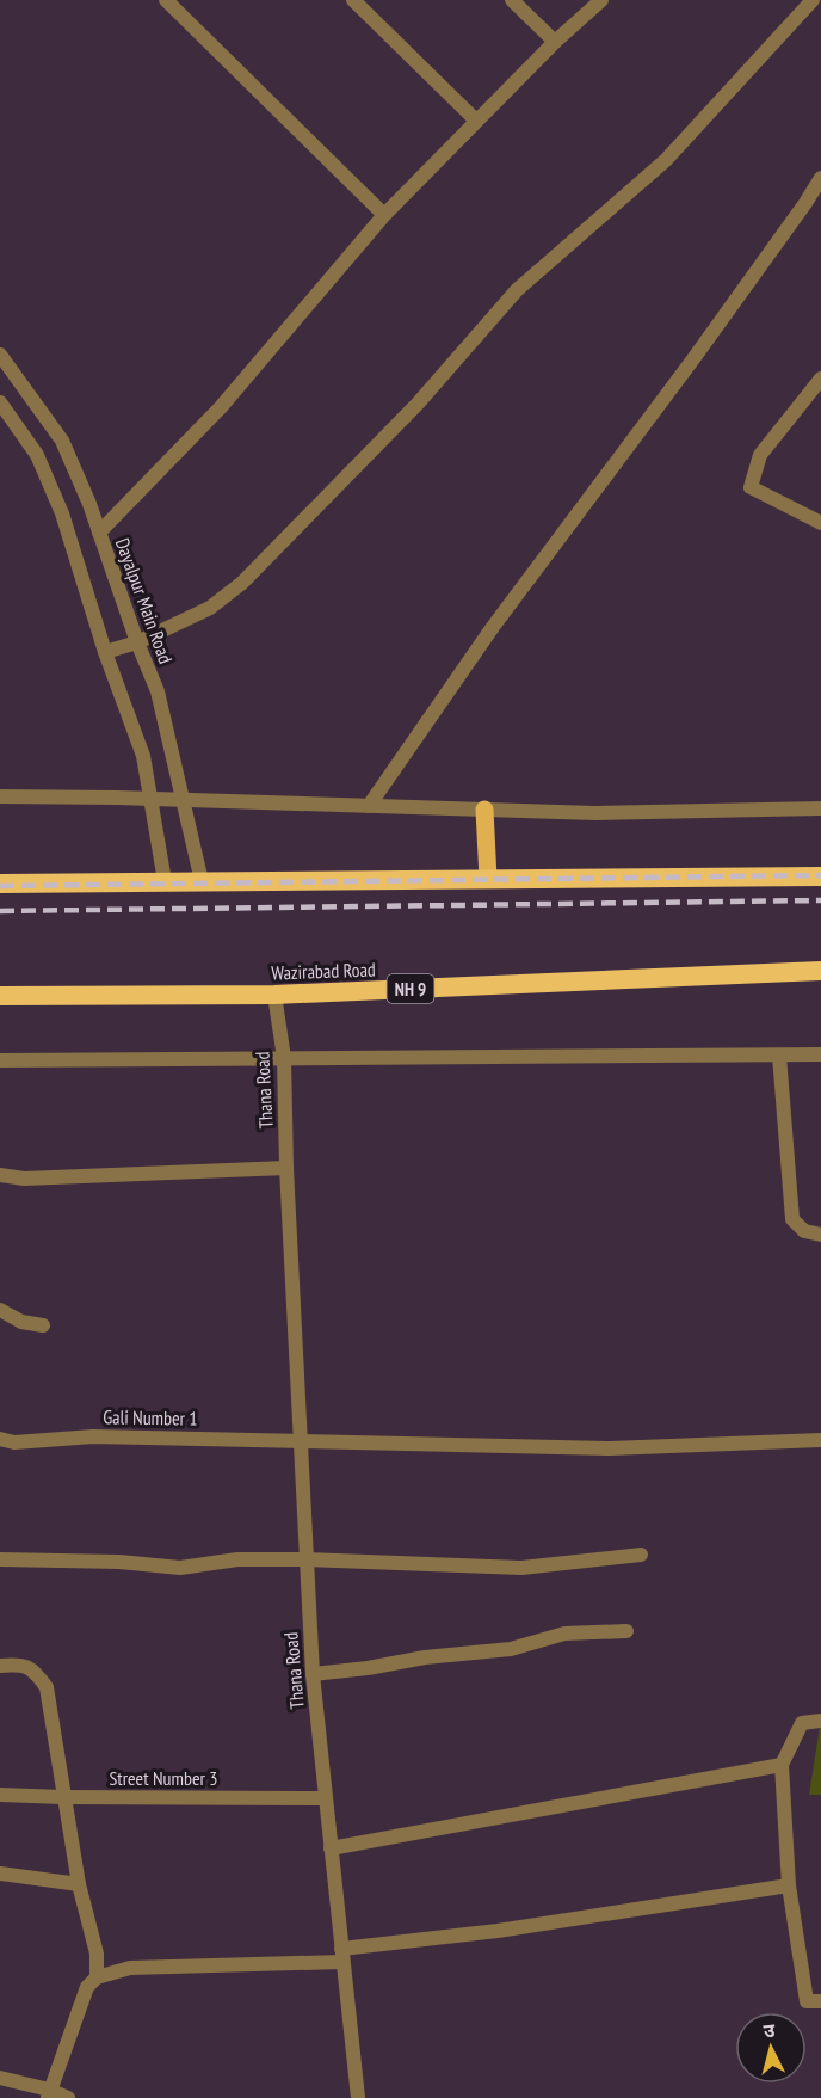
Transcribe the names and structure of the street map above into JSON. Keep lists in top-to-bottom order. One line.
{"streets":{"highway":["Wazirabad Road","NH 9"],"street":["Dayalpur Main Road","Thana Road","Gali Number 1","Street Number 3"]},"crossings":[["Wazirabad Road","Thana Road"],["Thana Road","Gali Number 1"],["Thana Road","Street Number 3"]],"north":"top"}
